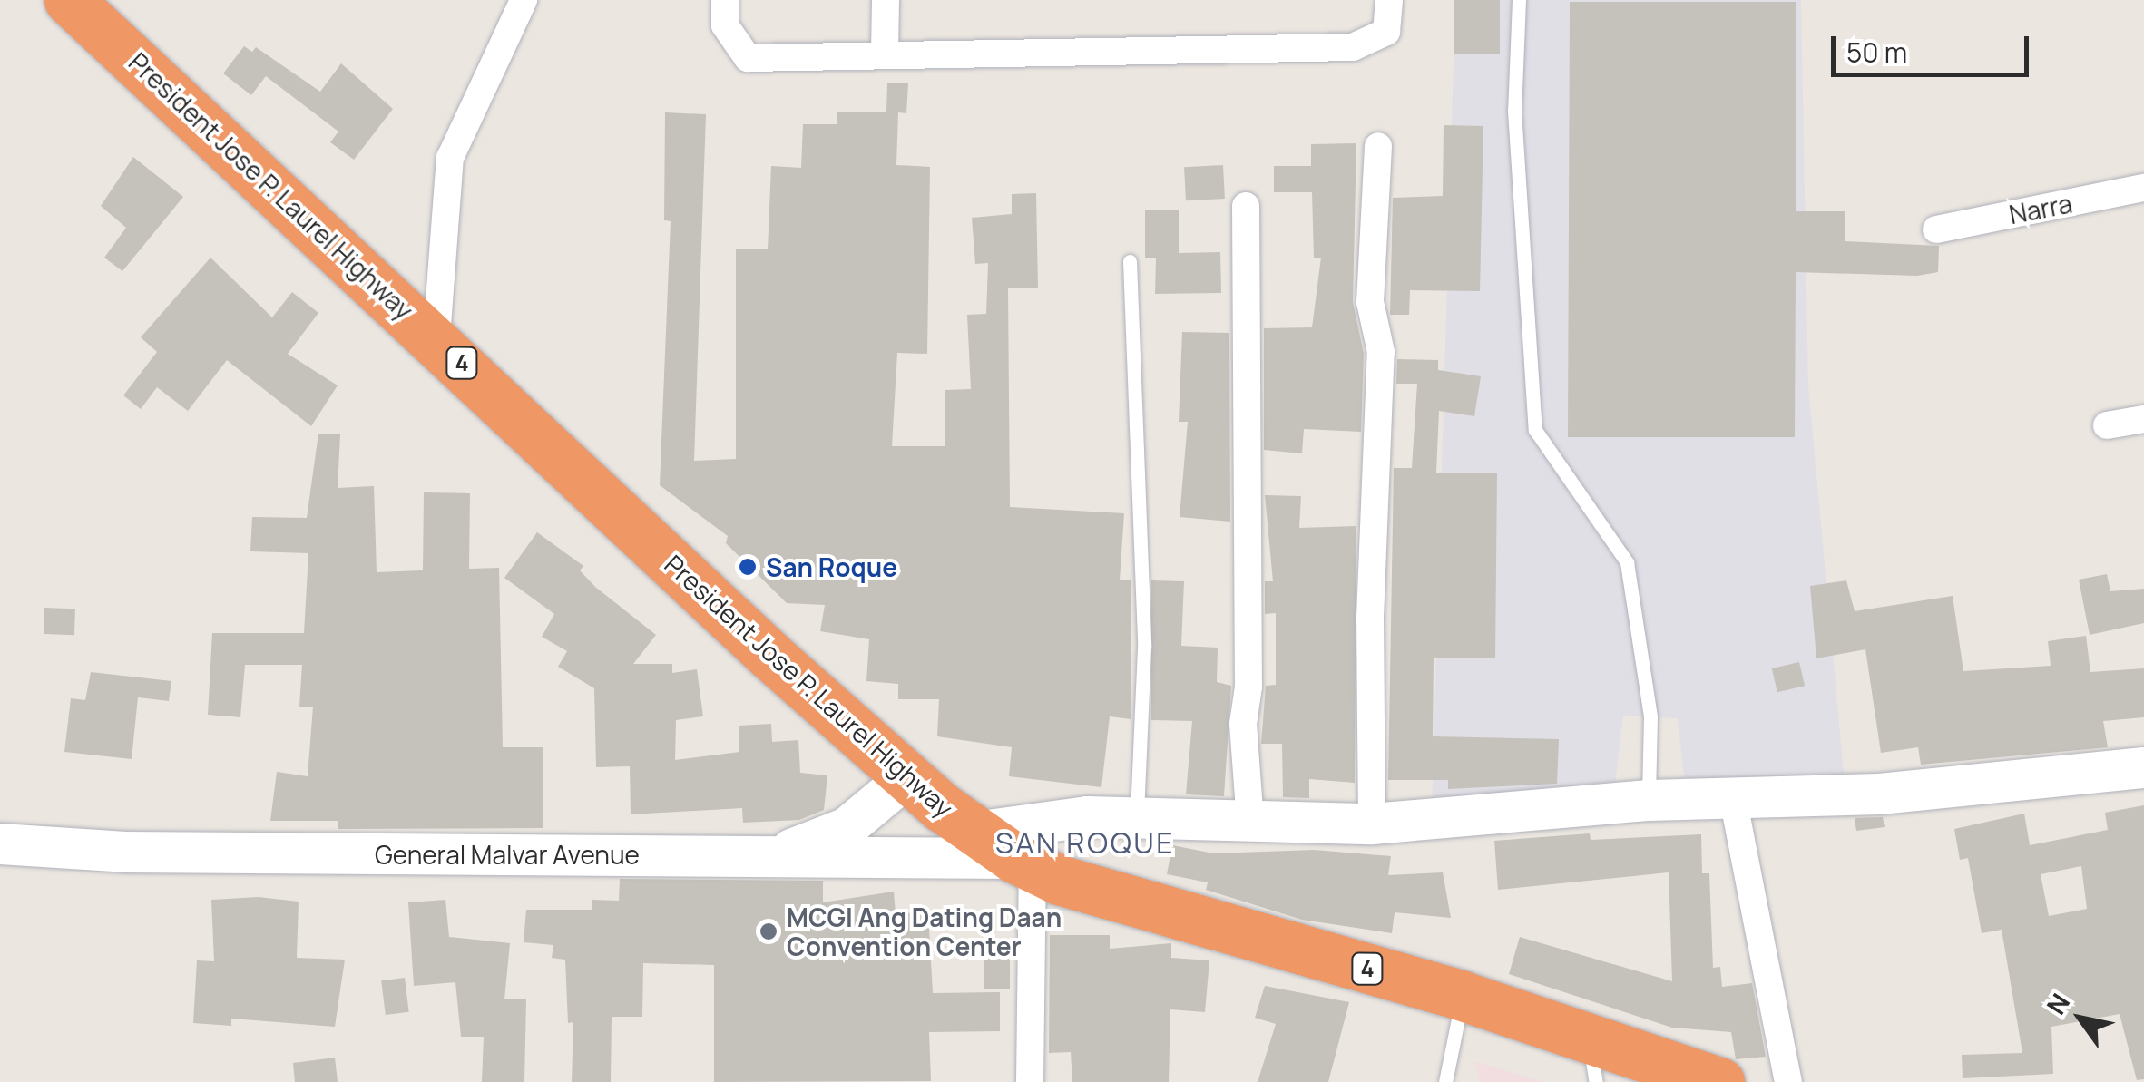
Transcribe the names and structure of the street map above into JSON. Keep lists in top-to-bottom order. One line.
{"streets":{"highway":["President Jose P. Laurel Highway","4"],"street":["Narra","General Malvar Avenue"]},"crossings":[["President Jose P. Laurel Highway","General Malvar Avenue"]],"districts":["SAN ROQUE"],"places":["San Roque","MCGI Ang Dating Daan Convention Center"],"scale_bar":"50 m","north":"top left"}
